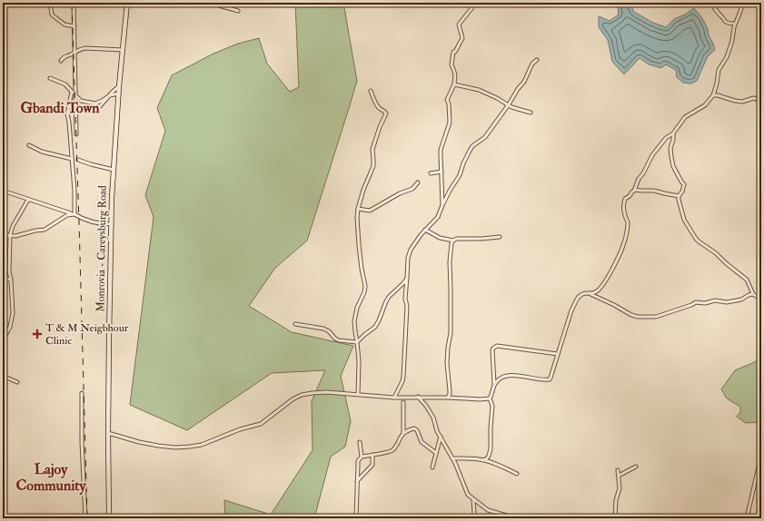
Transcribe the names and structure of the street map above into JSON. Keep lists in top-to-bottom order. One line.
{"streets":{"main road":["Monrovia - Careysburg Road"]},"districts":["Gbandi Town","Lajoy Community"],"places":{"health":["T & M Neigbhour Clinic"]}}
